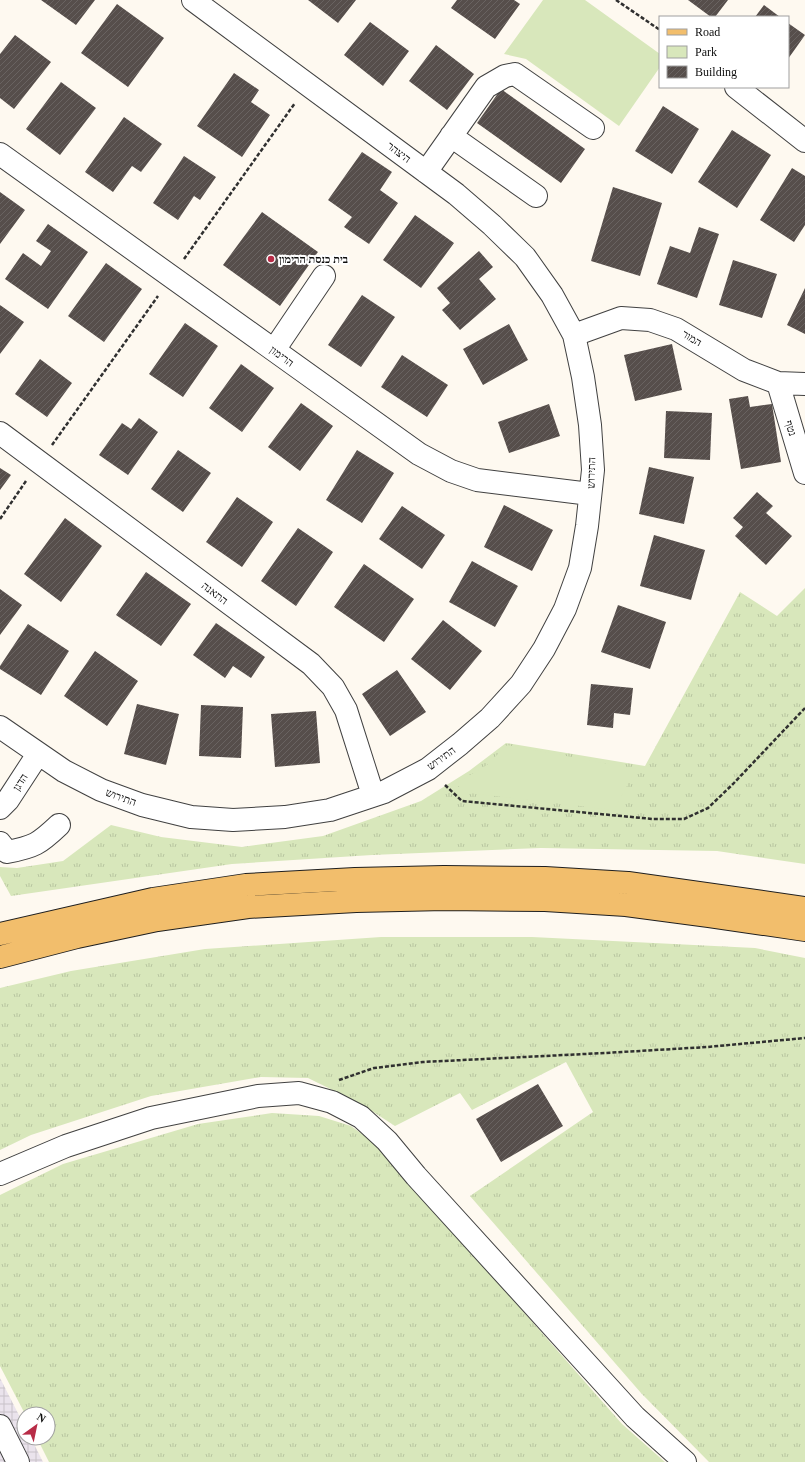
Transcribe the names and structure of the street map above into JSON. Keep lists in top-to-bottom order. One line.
{"streets":{"street":["היצהר","המור","הרימון","נטף","התירוש","התאנה","הדגן"]},"crossings":[["היצהר","המור"],["היצהר","התירוש"],["המור","נטף"],["המור","התירוש"],["הרימון","התירוש"],["התירוש","התאנה"],["התירוש","הדגן"]],"places":["בית כנסת הרימון"],"legend":["Road","Park","Building"],"north":"top right"}
